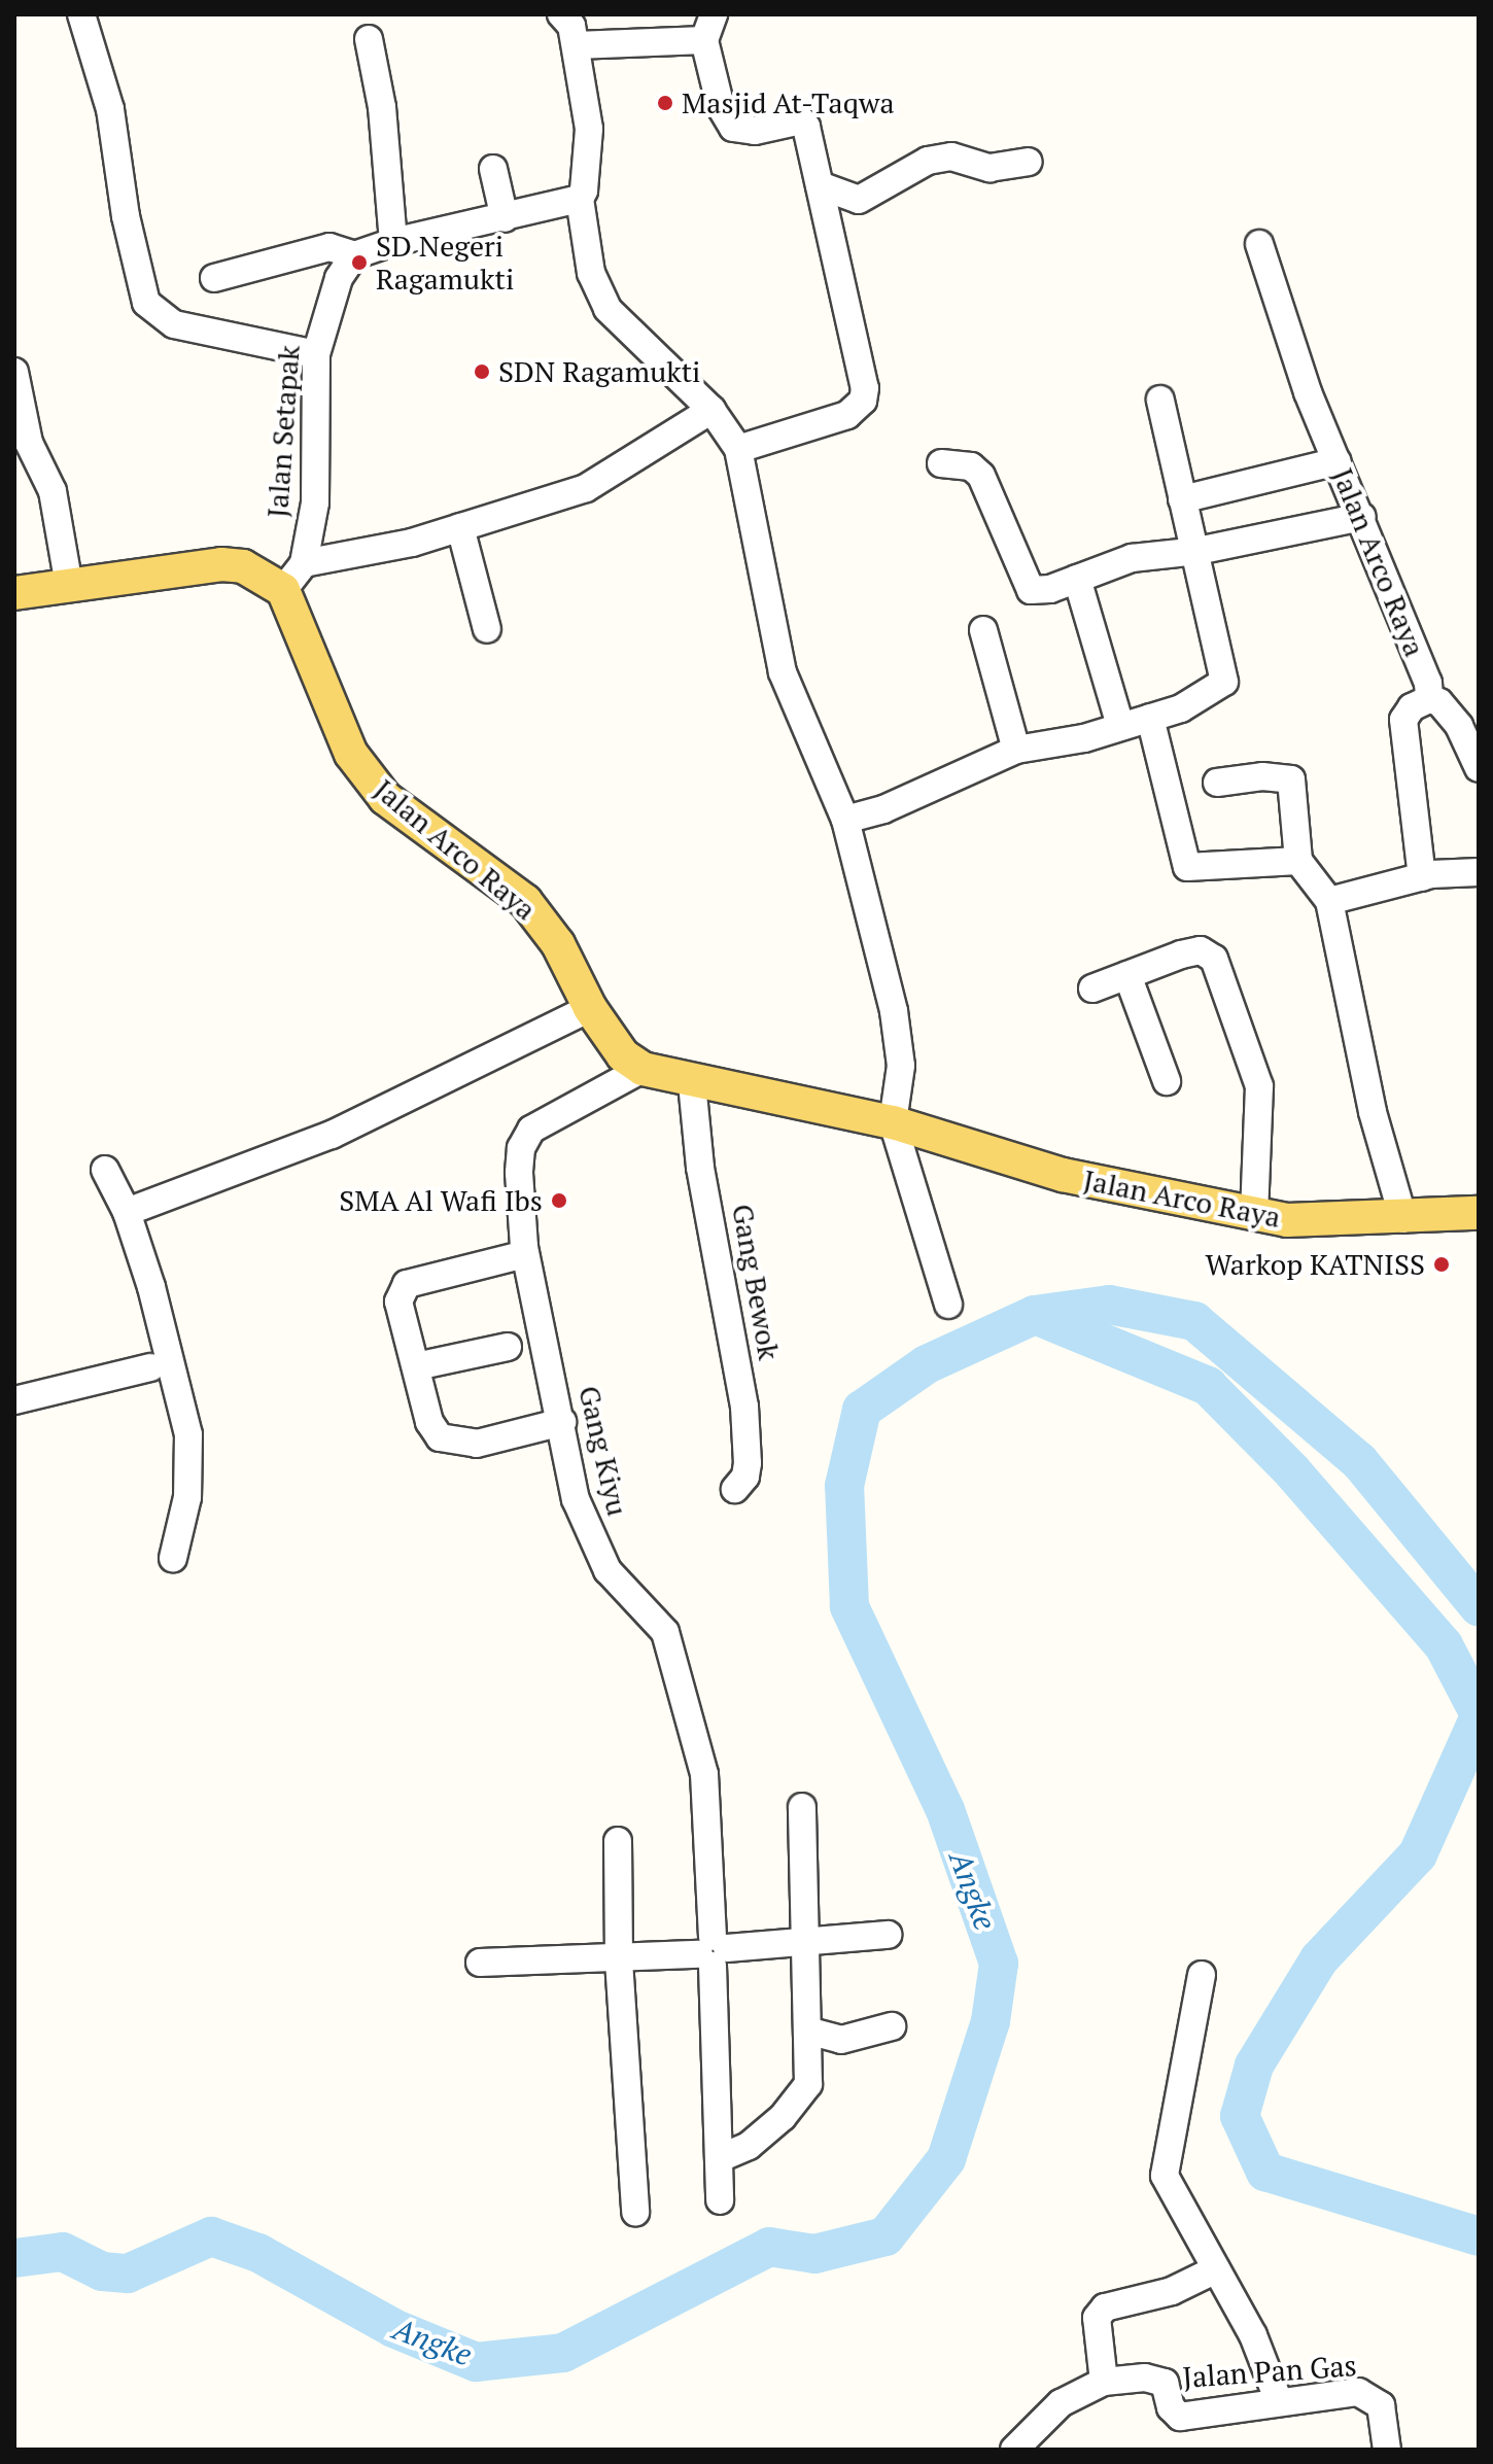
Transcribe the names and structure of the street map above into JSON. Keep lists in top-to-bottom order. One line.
{"streets":{"main road":["Jalan Arco Raya"],"street":["Jalan Setapak","Gang Bewok","Gang Kiyu","Jalan Pan Gas"]},"crossings":[["Jalan Setapak","Jalan Arco Raya"],["Jalan Arco Raya","Gang Bewok"],["Jalan Arco Raya","Gang Kiyu"]],"water":["Angke"],"places":["Masjid At-Taqwa","SD Negeri Ragamukti","SDN Ragamukti","SMA Al Wafi Ibs","Warkop KATNISS"]}
